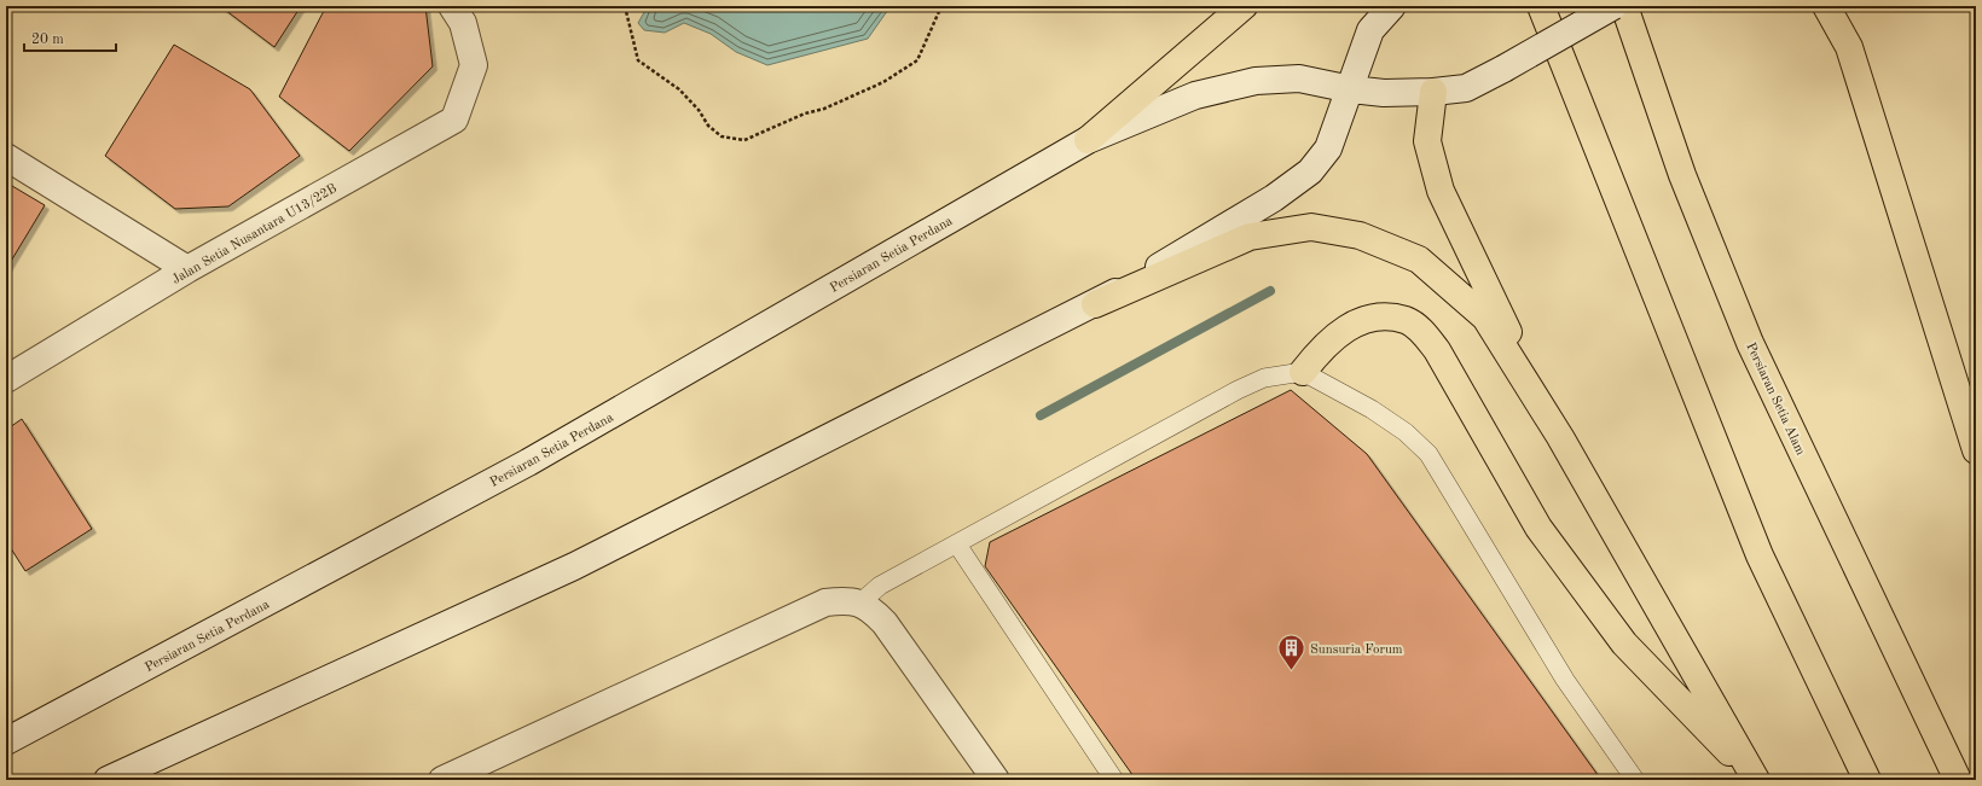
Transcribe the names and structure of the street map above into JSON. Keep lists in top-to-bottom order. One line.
{"streets":{"highway":["Persiaran Setia Alam"],"main road":["Jalan Setia Nusantara U13/22B","Persiaran Setia Perdana"]},"places":{"building":["Sunsuria Forum"]},"scale_bar":"20 m"}
